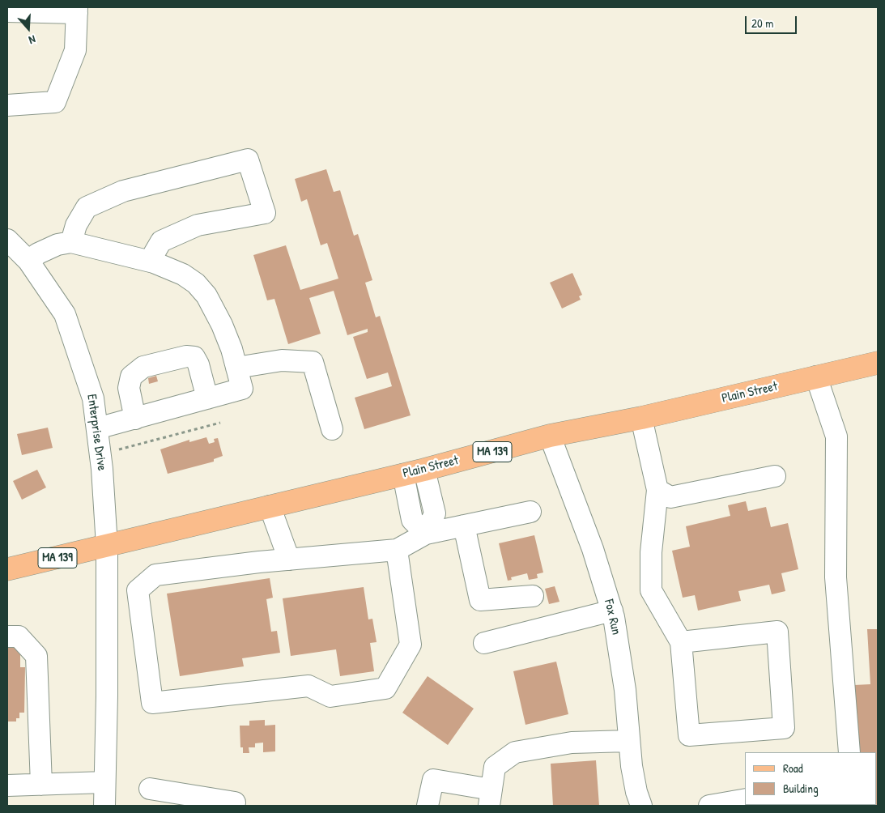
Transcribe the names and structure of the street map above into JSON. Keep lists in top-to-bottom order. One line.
{"streets":{"main road":["Plain Street","MA 139"],"street":["Enterprise Drive","Fox Run"]},"crossings":[["Plain Street","Enterprise Drive"],["Plain Street","Fox Run"]],"legend":["Road","Building"],"scale_bar":"20 m","north":"bottom"}
